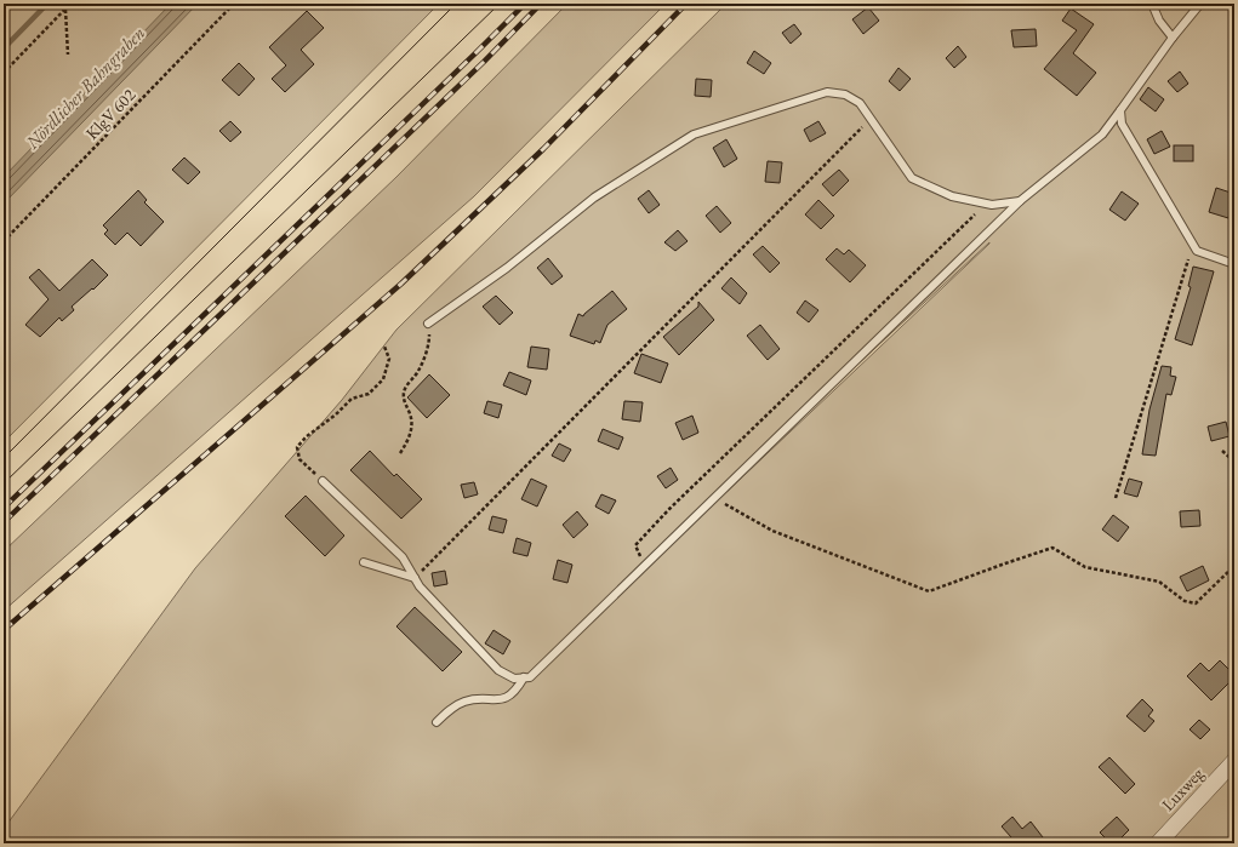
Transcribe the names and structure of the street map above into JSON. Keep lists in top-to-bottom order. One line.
{"streets":{"street":["Luxweg"],"path":["KlgV 602"]},"water":["Nördlicher Bahngraben"]}
